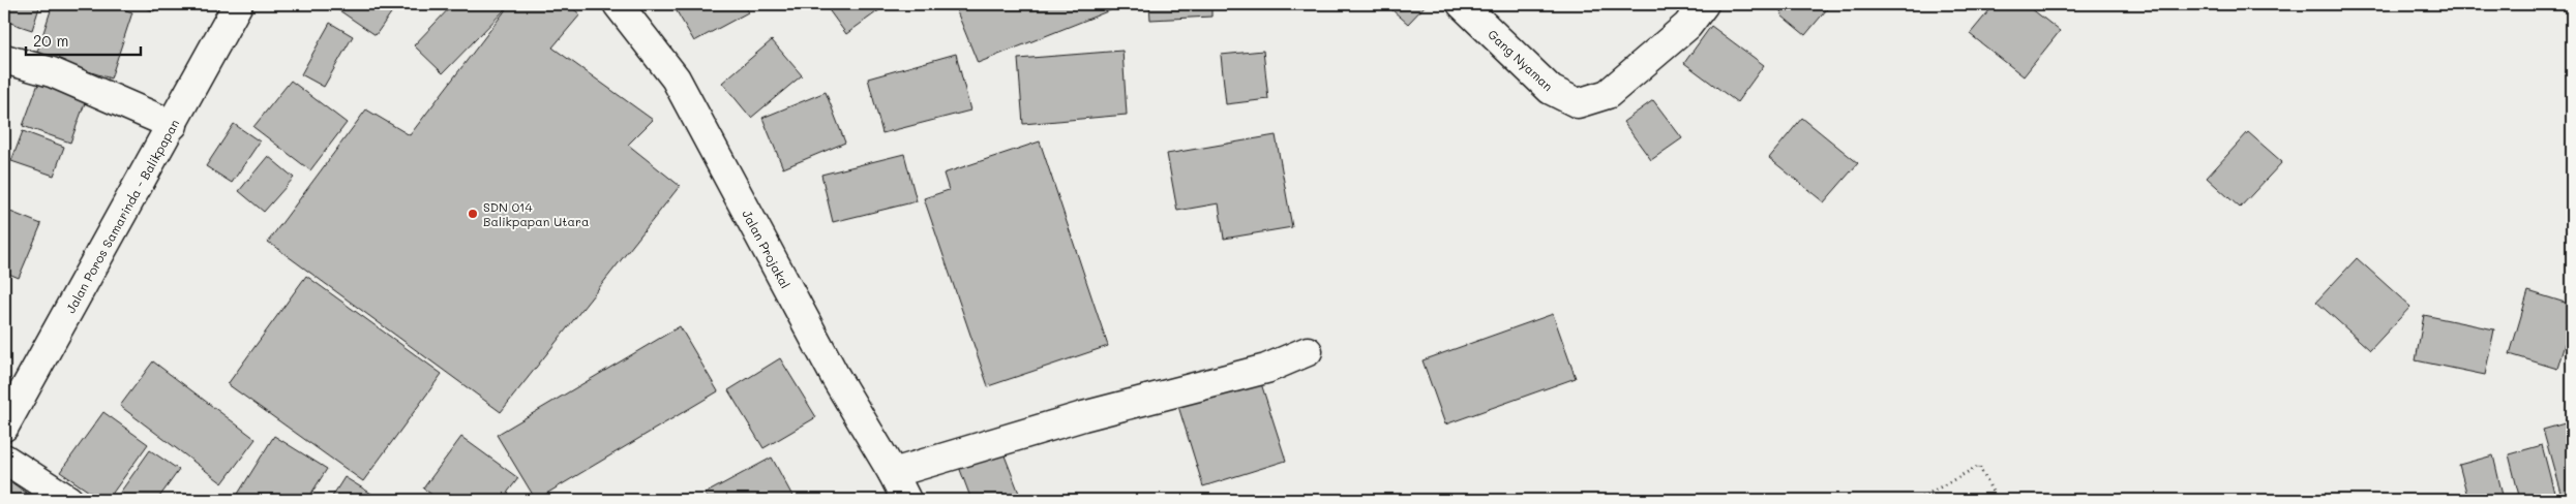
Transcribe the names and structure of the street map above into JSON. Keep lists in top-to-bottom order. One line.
{"streets":{"main road":["Gang Nyaman","Jalan Poros Samarinda - Balikpapan","Jalan Projakal"]},"places":["SDN 014 Balikpapan Utara"],"scale_bar":"20 m"}
